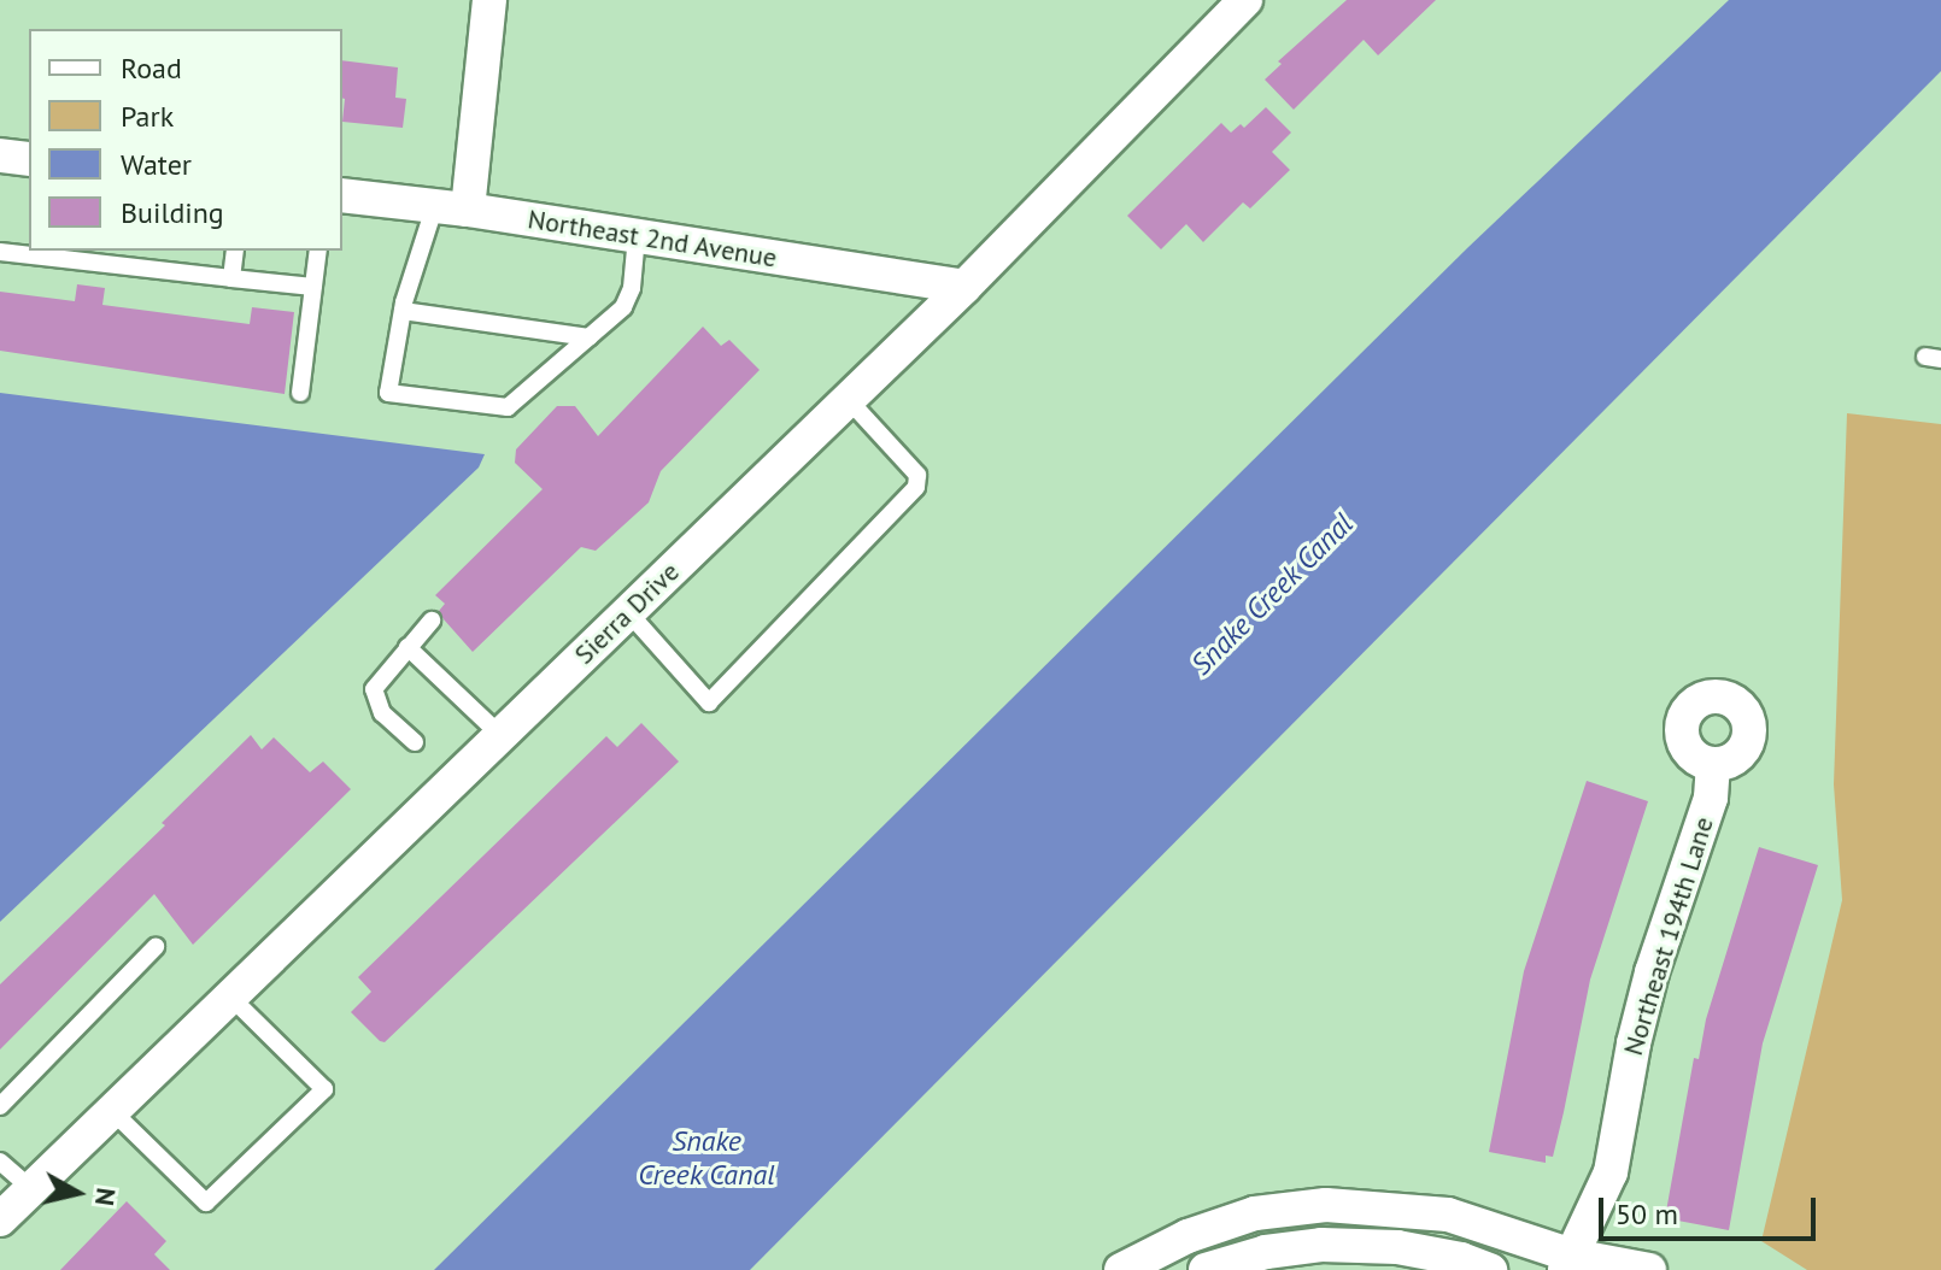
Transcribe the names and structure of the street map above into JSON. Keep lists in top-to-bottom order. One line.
{"streets":{"street":["Northeast 2nd Avenue","Sierra Drive","Northeast 194th Lane"]},"crossings":[["Northeast 2nd Avenue","Sierra Drive"]],"water":["Snake Creek Canal"],"legend":["Road","Park","Water","Building"],"scale_bar":"50 m","north":"right"}
